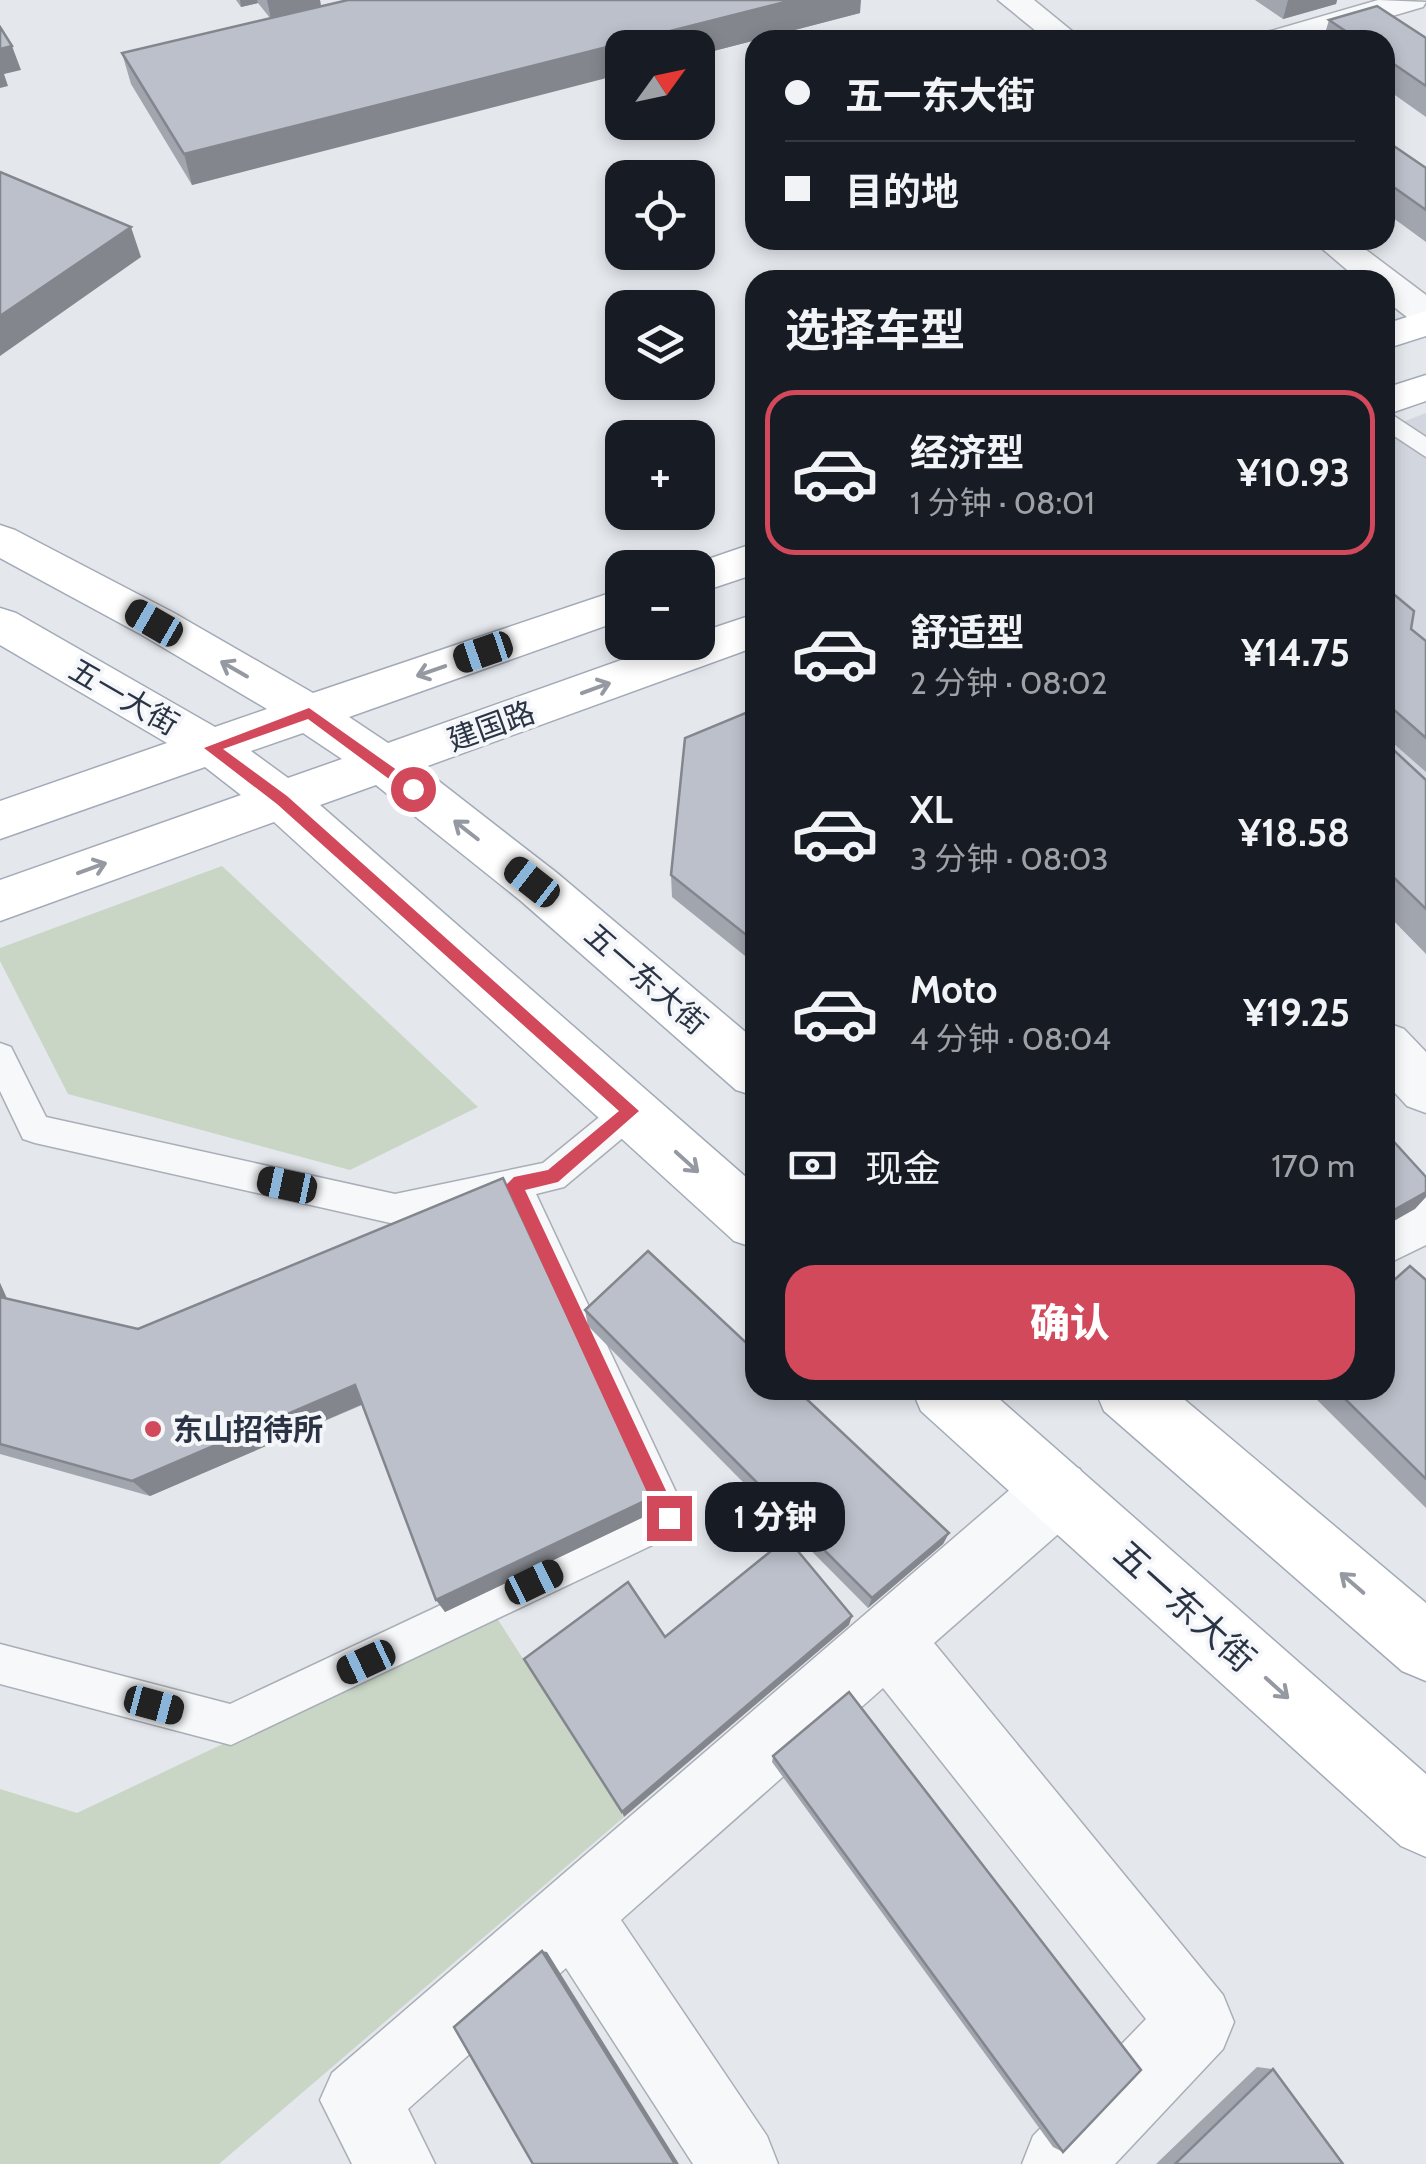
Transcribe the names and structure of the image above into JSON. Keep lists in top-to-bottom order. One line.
{"streets":{"main road":["五一大街","建国路","五一东大街"]},"crossings":[["五一大街","建国路"],["建国路","五一东大街"]],"places":["东山招待所"],"north":"top right","page":{"map_buttons":["+","−"],"banner":["五一东大街","目的地"],"heading":"选择车型","list":[{"name":"经济型","note":"1 分钟 · 08:01","value":"¥10.93"},{"name":"舒适型","note":"2 分钟 · 08:02","value":"¥14.75"},{"name":"XL","note":"3 分钟 · 08:03","value":"¥18.58"},{"name":"Moto","note":"4 分钟 · 08:04","value":"¥19.25"}],"pay":["现金","170 m"],"buttons":"确认","bubble":"1 分钟"}}
